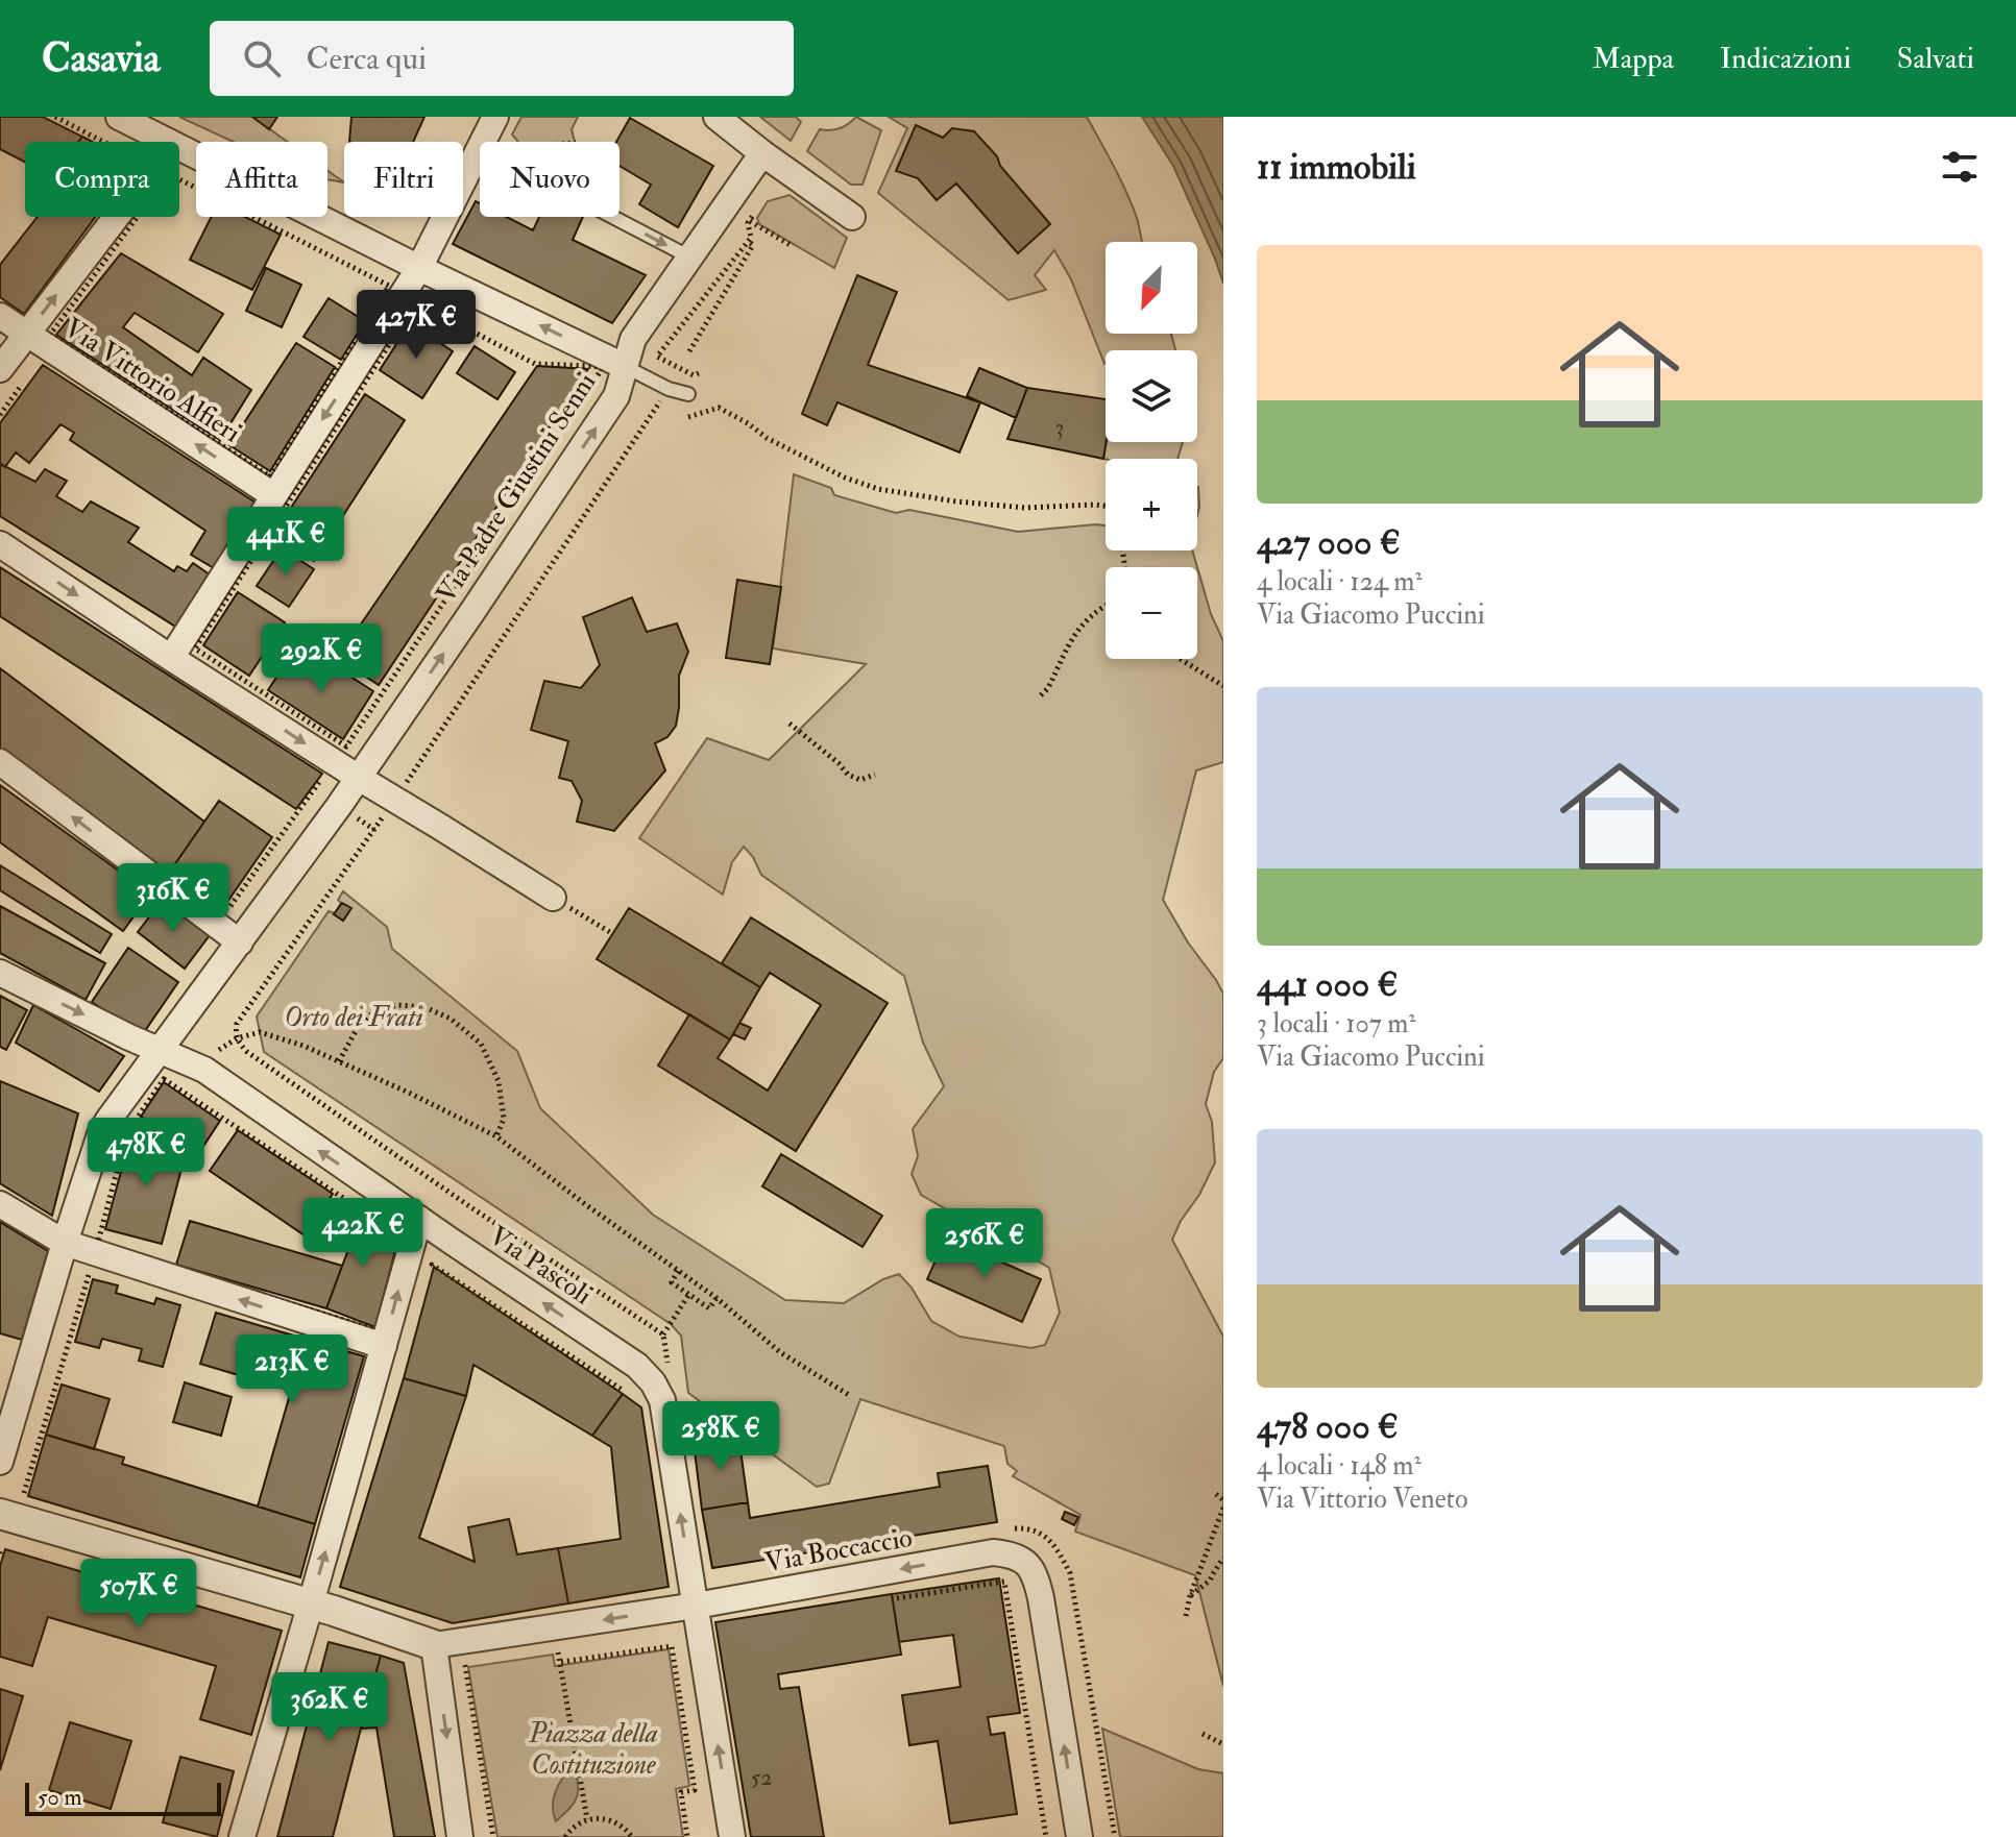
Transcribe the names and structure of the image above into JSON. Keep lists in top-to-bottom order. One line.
{"streets":{"street":["Via Vittorio Alfieri","Via Padre Giustini Senni","Via Pascoli","Via Boccaccio"]},"crossings":[["Via Padre Giustini Senni","Via Pascoli"],["Via Pascoli","Via Boccaccio"]],"parks":["Orto dei Frati","Piazza della Costituzione"],"house_numbers":["3","52"],"scale_bar":"50 m","north":"bottom left","page":{"header":"Casavia","search":"Cerca qui","nav":["Mappa","Indicazioni","Salvati"],"heading":"11 immobili","chip":["Compra","Affitta","Filtri","Nuovo"],"list":[{"name":"427 000 €","note":"4 locali · 124 m² · Via Giacomo Puccini"},{"name":"441 000 €","note":"3 locali · 107 m² · Via Giacomo Puccini"},{"name":"478 000 €","note":"4 locali · 148 m² · Via Vittorio Veneto"}],"map_buttons":["+","−"],"price":["427K €","441K €","292K €","316K €","478K €","422K €","256K €","213K €","258K €","507K €","362K €"],"scale":"50 m"}}
